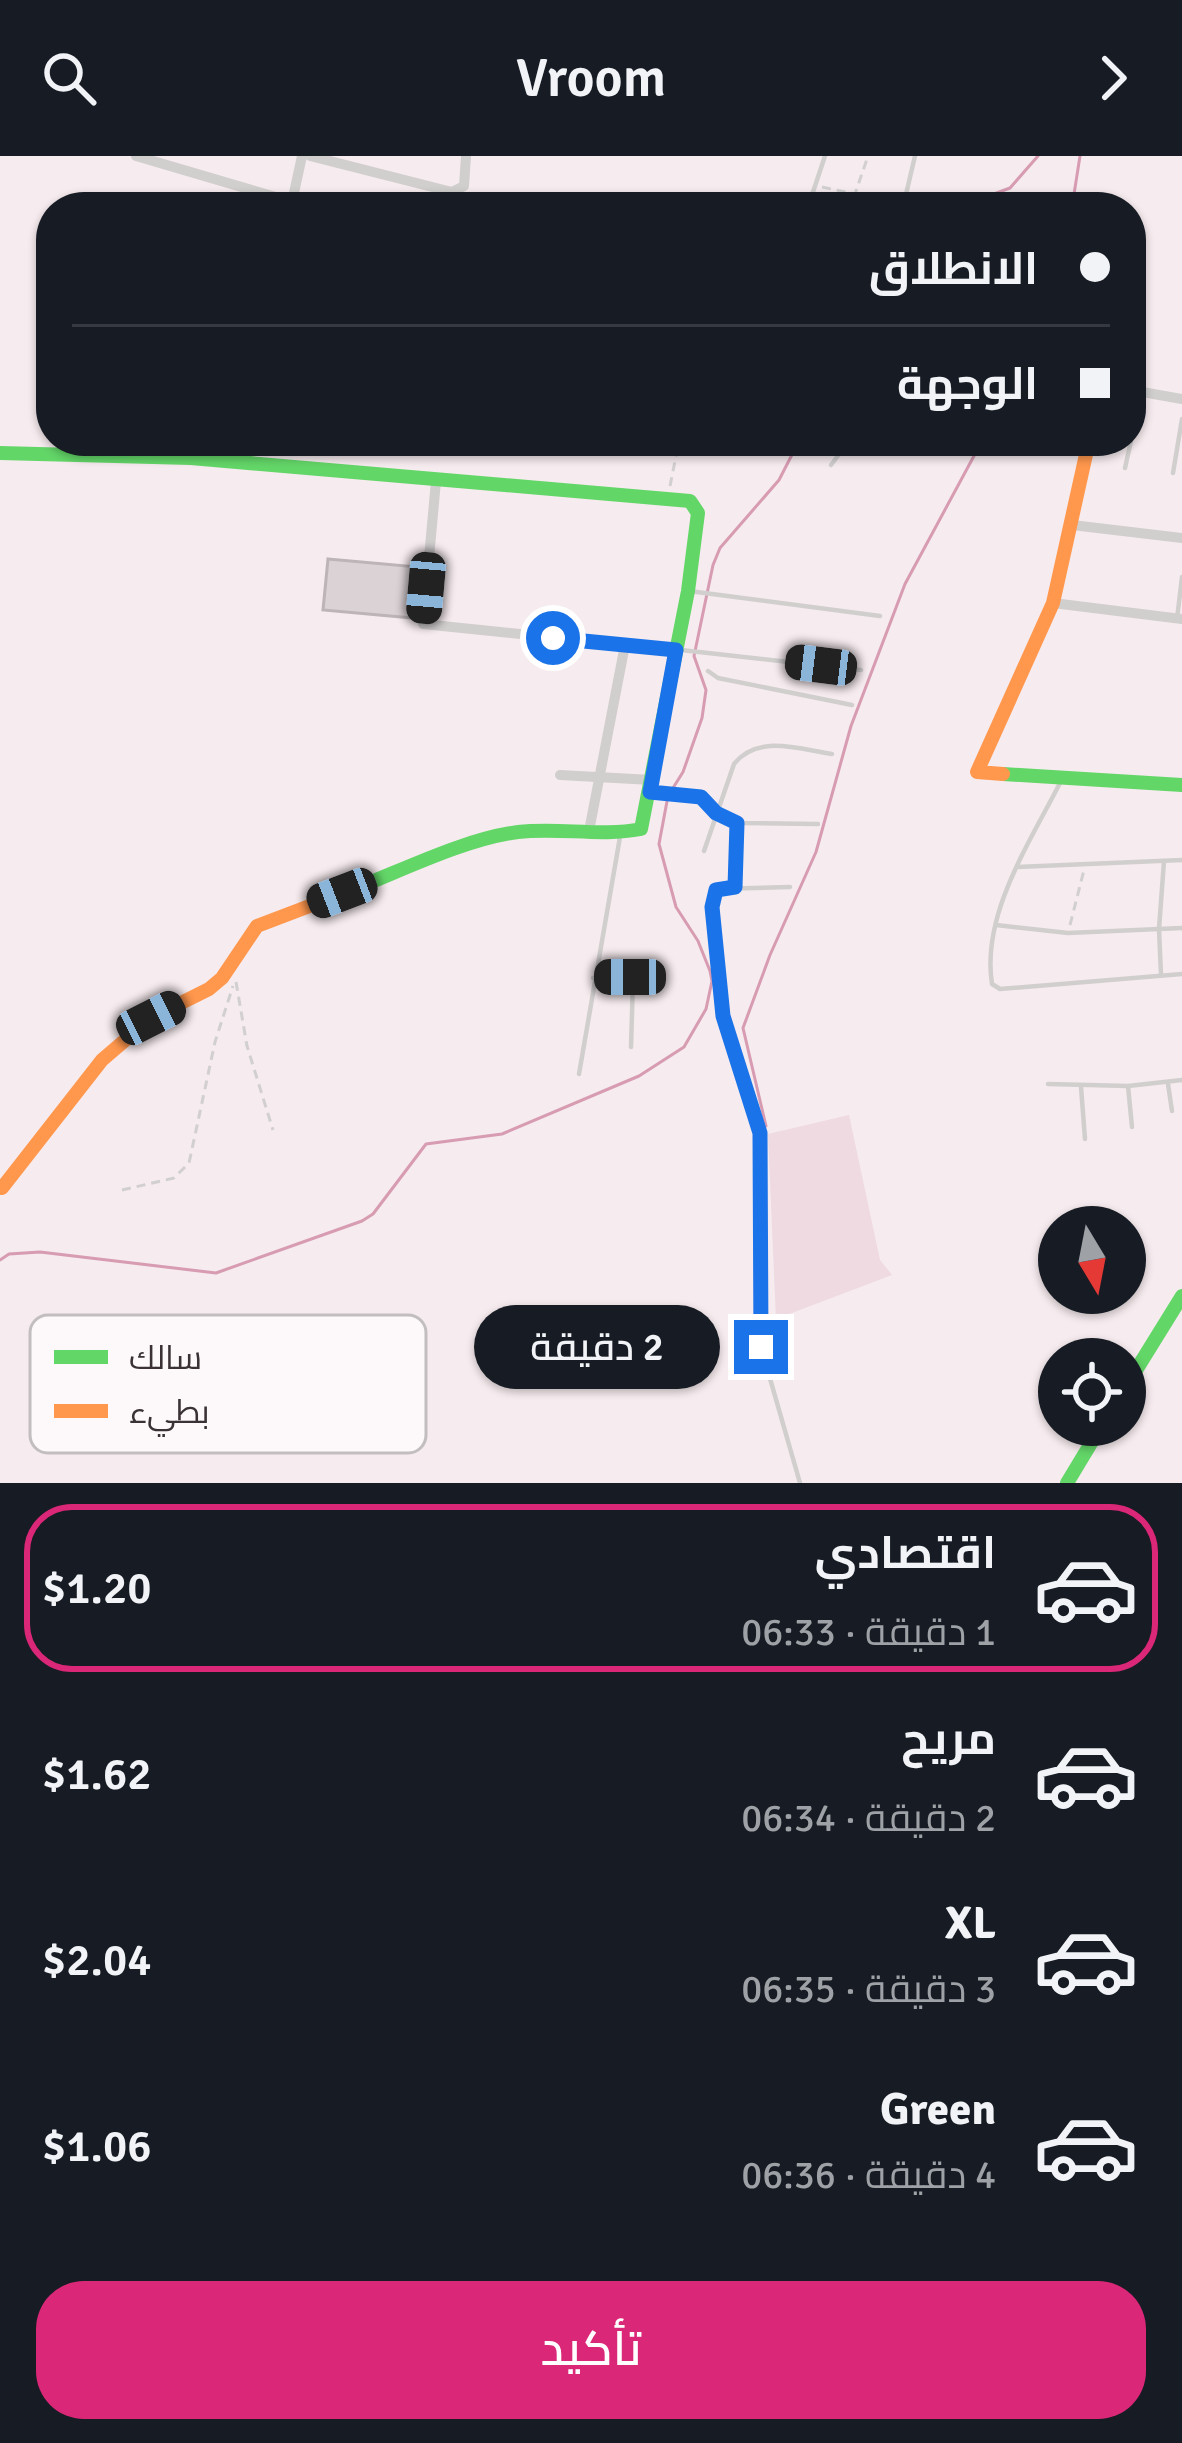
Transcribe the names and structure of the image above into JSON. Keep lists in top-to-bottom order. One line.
{"legend":["سالك","بطيء"],"north":"bottom","page":{"header":"Vroom","banner":["الانطلاق","الوجهة"],"bubble":"2 دقيقة","list":[{"name":"اقتصادي","note":"1 دقيقة · 06:33","value":"$1.20"},{"name":"مريح","note":"2 دقيقة · 06:34","value":"$1.62"},{"name":"XL","note":"3 دقيقة · 06:35","value":"$2.04"},{"name":"Green","note":"4 دقيقة · 06:36","value":"$1.06"}],"buttons":"تأكيد"}}
